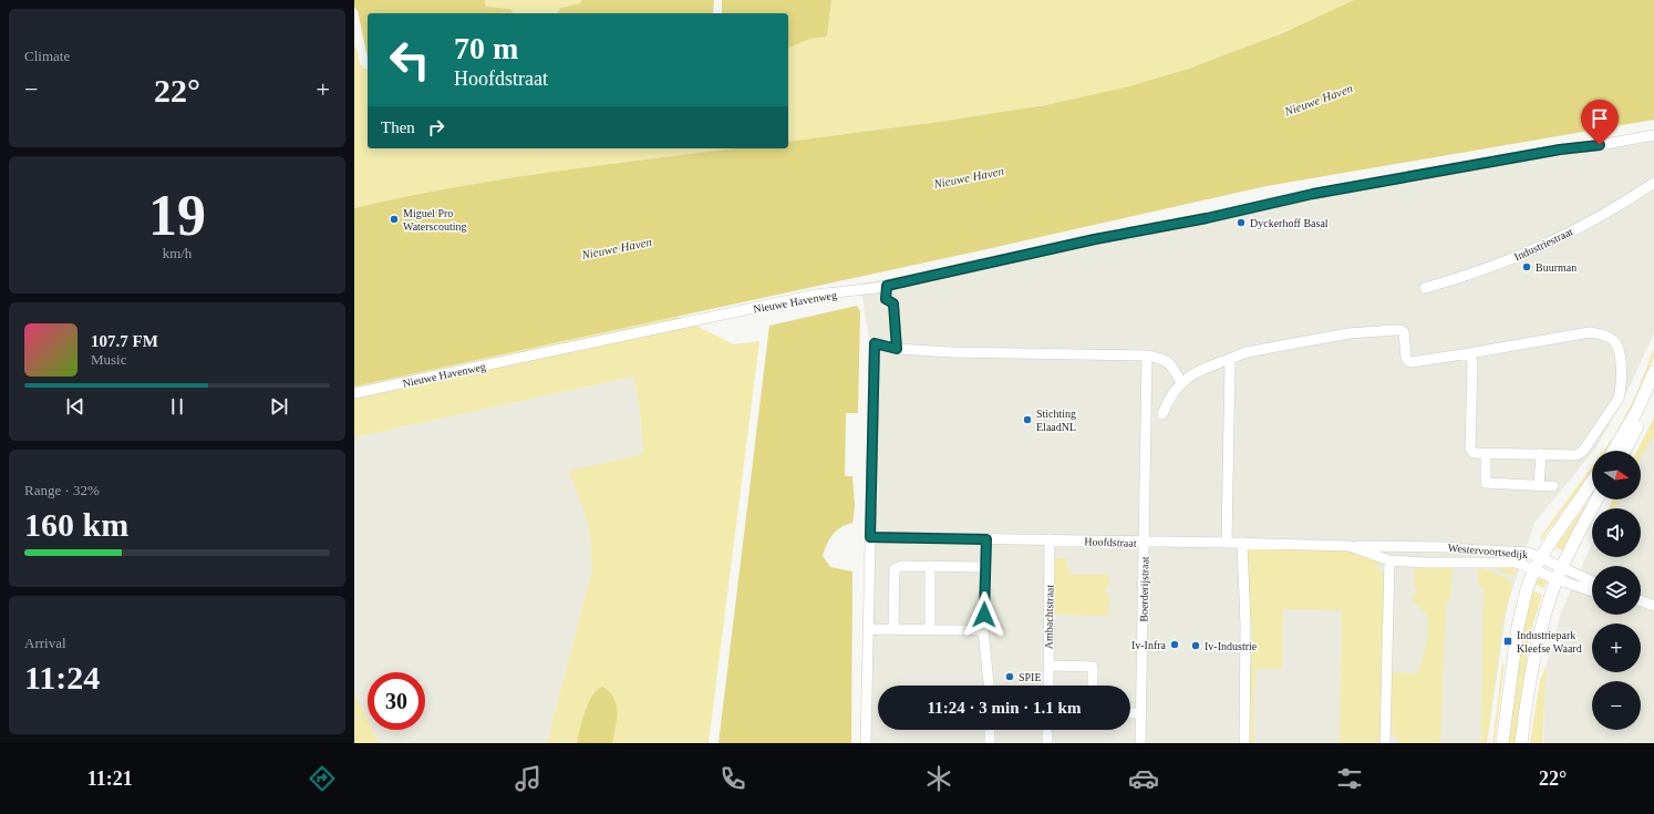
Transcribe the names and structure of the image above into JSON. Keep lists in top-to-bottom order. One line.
{"streets":{"main road":["Westervoortsedijk"],"street":["Industriestraat","Nieuwe Havenweg","Hoofdstraat","Boerderijstraat","Ambachtstraat"]},"crossings":[["Hoofdstraat","Westervoortsedijk"],["Hoofdstraat","Boerderijstraat"],["Hoofdstraat","Ambachtstraat"]],"water":["Nieuwe Haven"],"places":{"other":["Miguel Pro Waterscouting","Dyckerhoff Basal","Buurman","Stichting ElaadNL","Iv-Infra","Iv-Industrie","SPIE"],"transit":["Industriepark Kleefse Waard"]},"north":"right","page":{"tile":["Climate",["19","km/h"],["Range · 32%","160 km"],["Arrival","11:24"]],"turn":["70 m","Hoofdstraat"],"heat":["−","22°","+"],"then":"Then","song":["107.7 FM","Music"],"map_buttons":["+","−"],"limit":"30","trip":"11:24 · 3 min · 1.1 km","tabs":["11:21","22°"]}}
